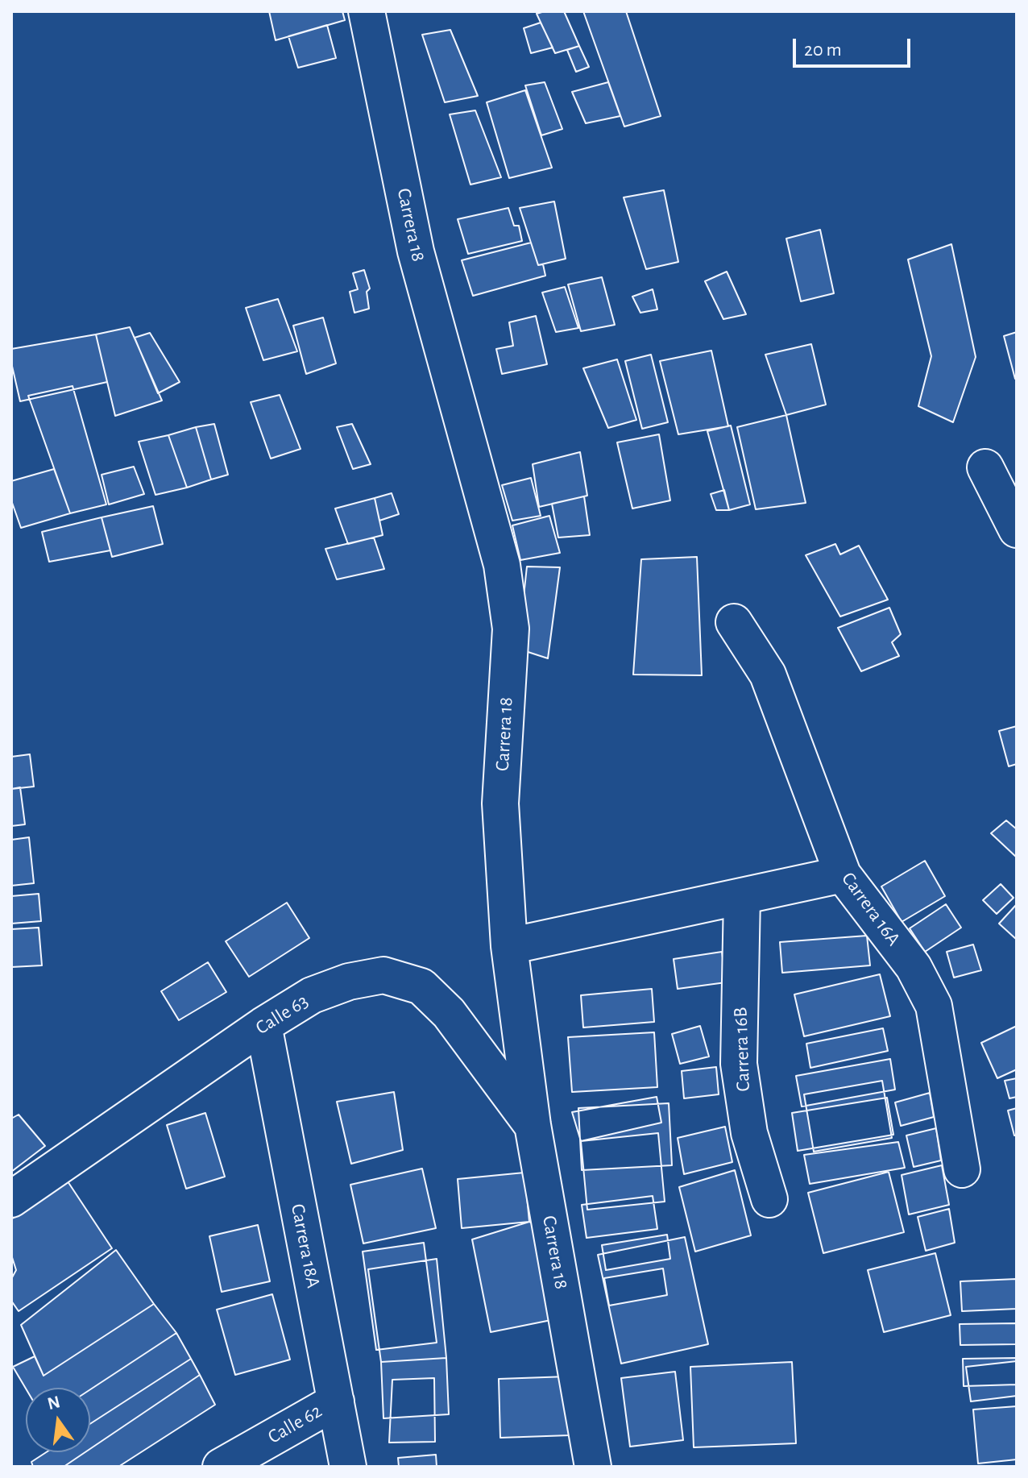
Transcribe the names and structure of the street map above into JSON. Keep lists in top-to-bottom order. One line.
{"streets":{"street":["Carrera 18","Carrera 16A","Calle 63","Carrera 16B","Carrera 18A","Calle 62"]},"crossings":[["Carrera 18","Calle 63"],["Calle 63","Carrera 18A"],["Carrera 18A","Calle 62"]],"scale_bar":"20 m","north":"top"}
